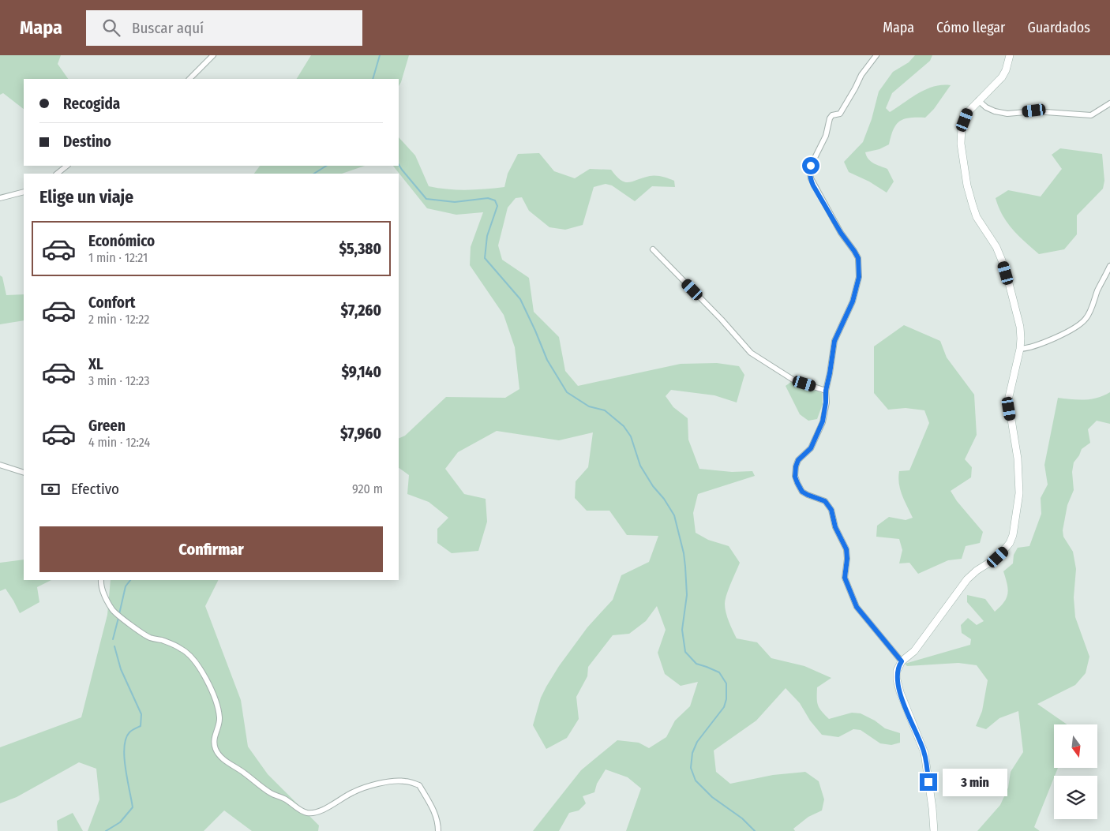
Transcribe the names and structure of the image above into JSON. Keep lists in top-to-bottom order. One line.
{"north":"bottom","page":{"header":"Mapa","search":"Buscar aquí","nav":["Mapa","Cómo llegar","Guardados"],"banner":["Recogida","Destino"],"heading":"Elige un viaje","list":[{"name":"Económico","note":"1 min · 12:21","value":"$5,380"},{"name":"Confort","note":"2 min · 12:22","value":"$7,260"},{"name":"XL","note":"3 min · 12:23","value":"$9,140"},{"name":"Green","note":"4 min · 12:24","value":"$7,960"}],"pay":["Efectivo","920 m"],"buttons":"Confirmar","bubble":"3 min"}}
